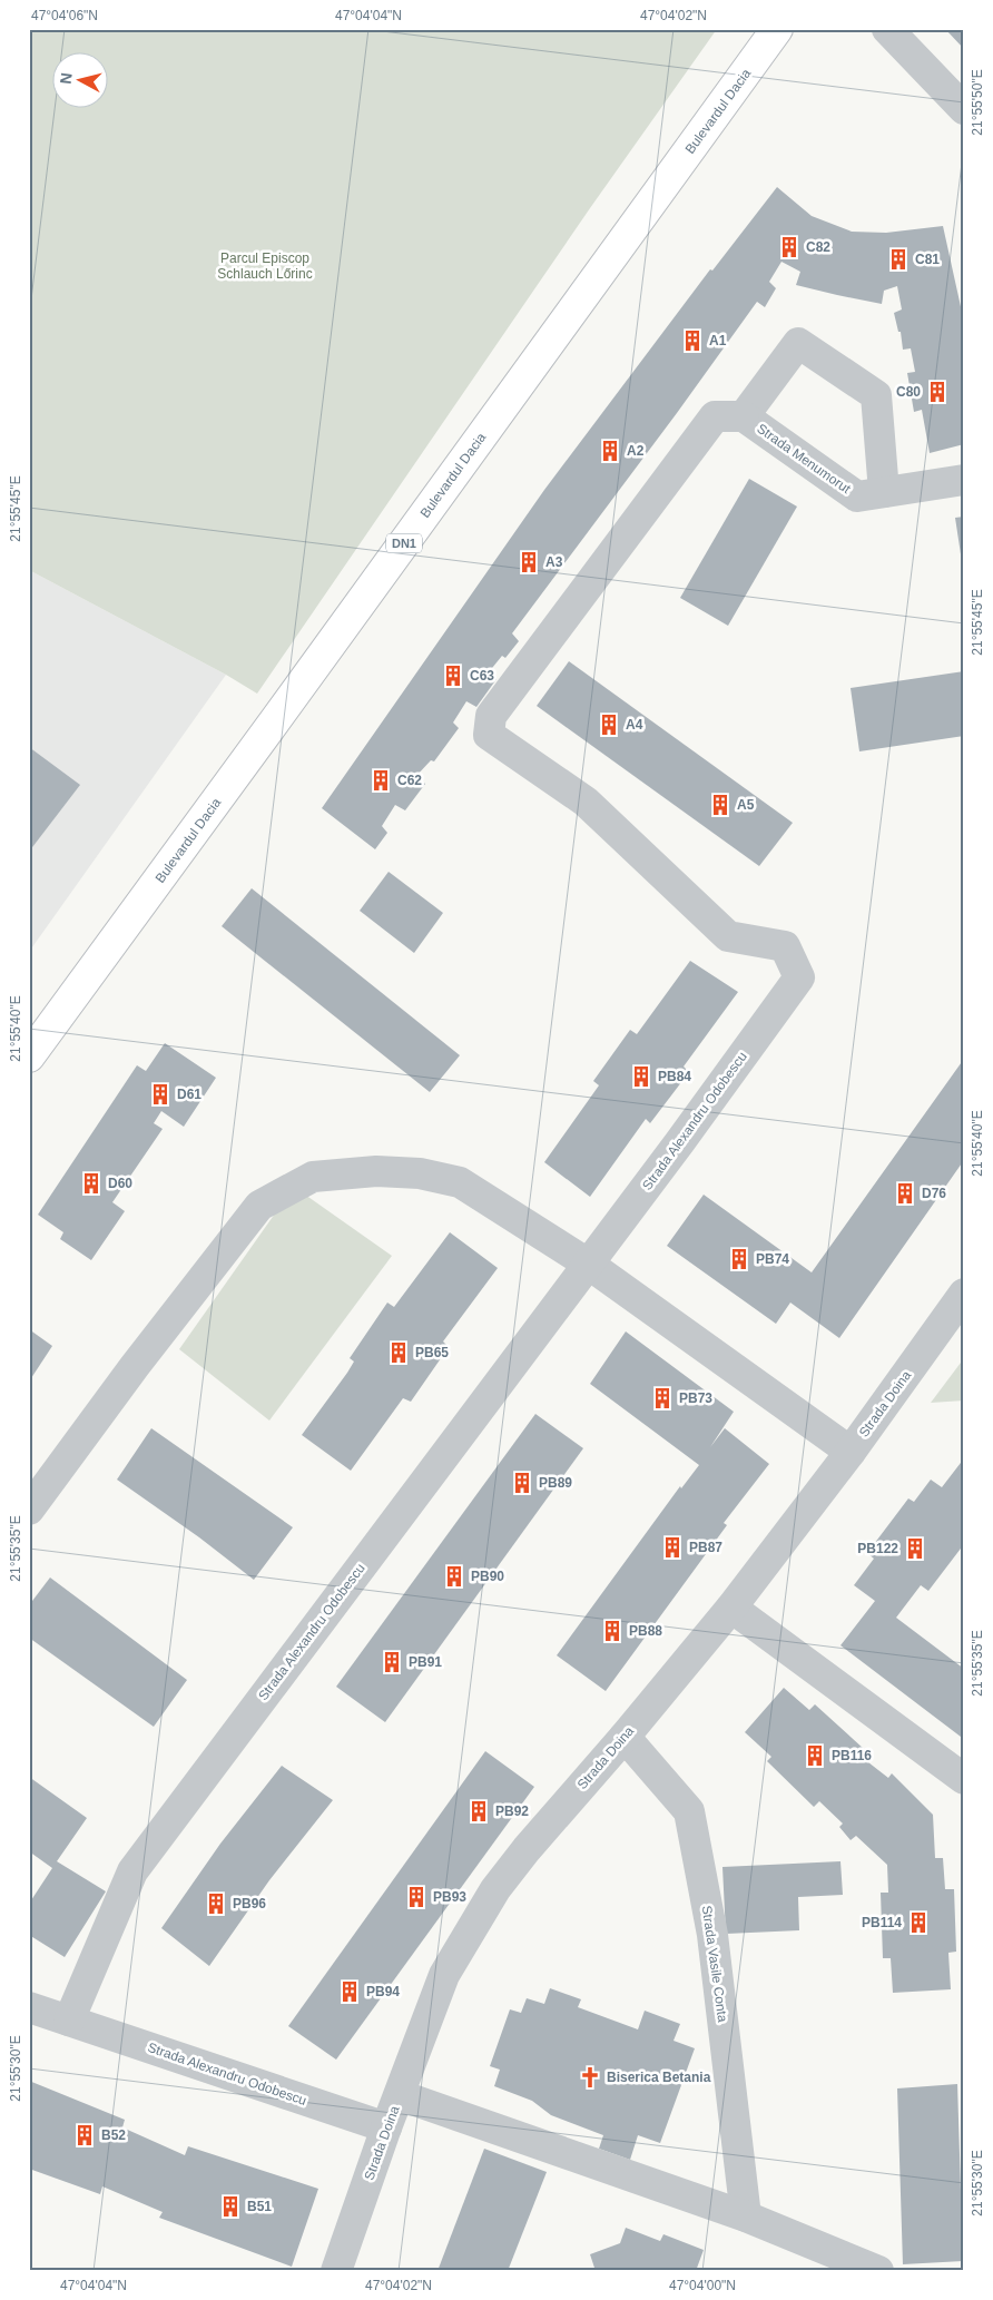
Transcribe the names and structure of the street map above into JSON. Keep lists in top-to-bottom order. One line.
{"streets":{"main road":["Bulevardul Dacia","DN1"],"street":["Strada Menumorut","Strada Alexandru Odobescu","Strada Doina","Strada Vasile Conta"]},"crossings":[["Strada Menumorut","Strada Alexandru Odobescu"],["Strada Alexandru Odobescu","Strada Doina"],["Strada Doina","Strada Vasile Conta"]],"parks":["Parcul Episcop Schlauch Lőrinc"],"places":{"building":["C82","C81","A1","C80","A2","A3","C63","A4","C62","A5","PB84","D61","D60","D76","PB74","PB65","PB73","PB89","PB87","PB122","PB90","PB88","PB91","PB116","PB92","PB93","PB96","PB114","PB94","B52","B51"],"church":["Biserica Betania"]},"north":"left","coordinates":["47°04'06\"N","47°04'04\"N","47°04'02\"N","21°55'50\"E","21°55'45\"E","21°55'40\"E","21°55'35\"E","21°55'30\"E","47°04'00\"N"]}
